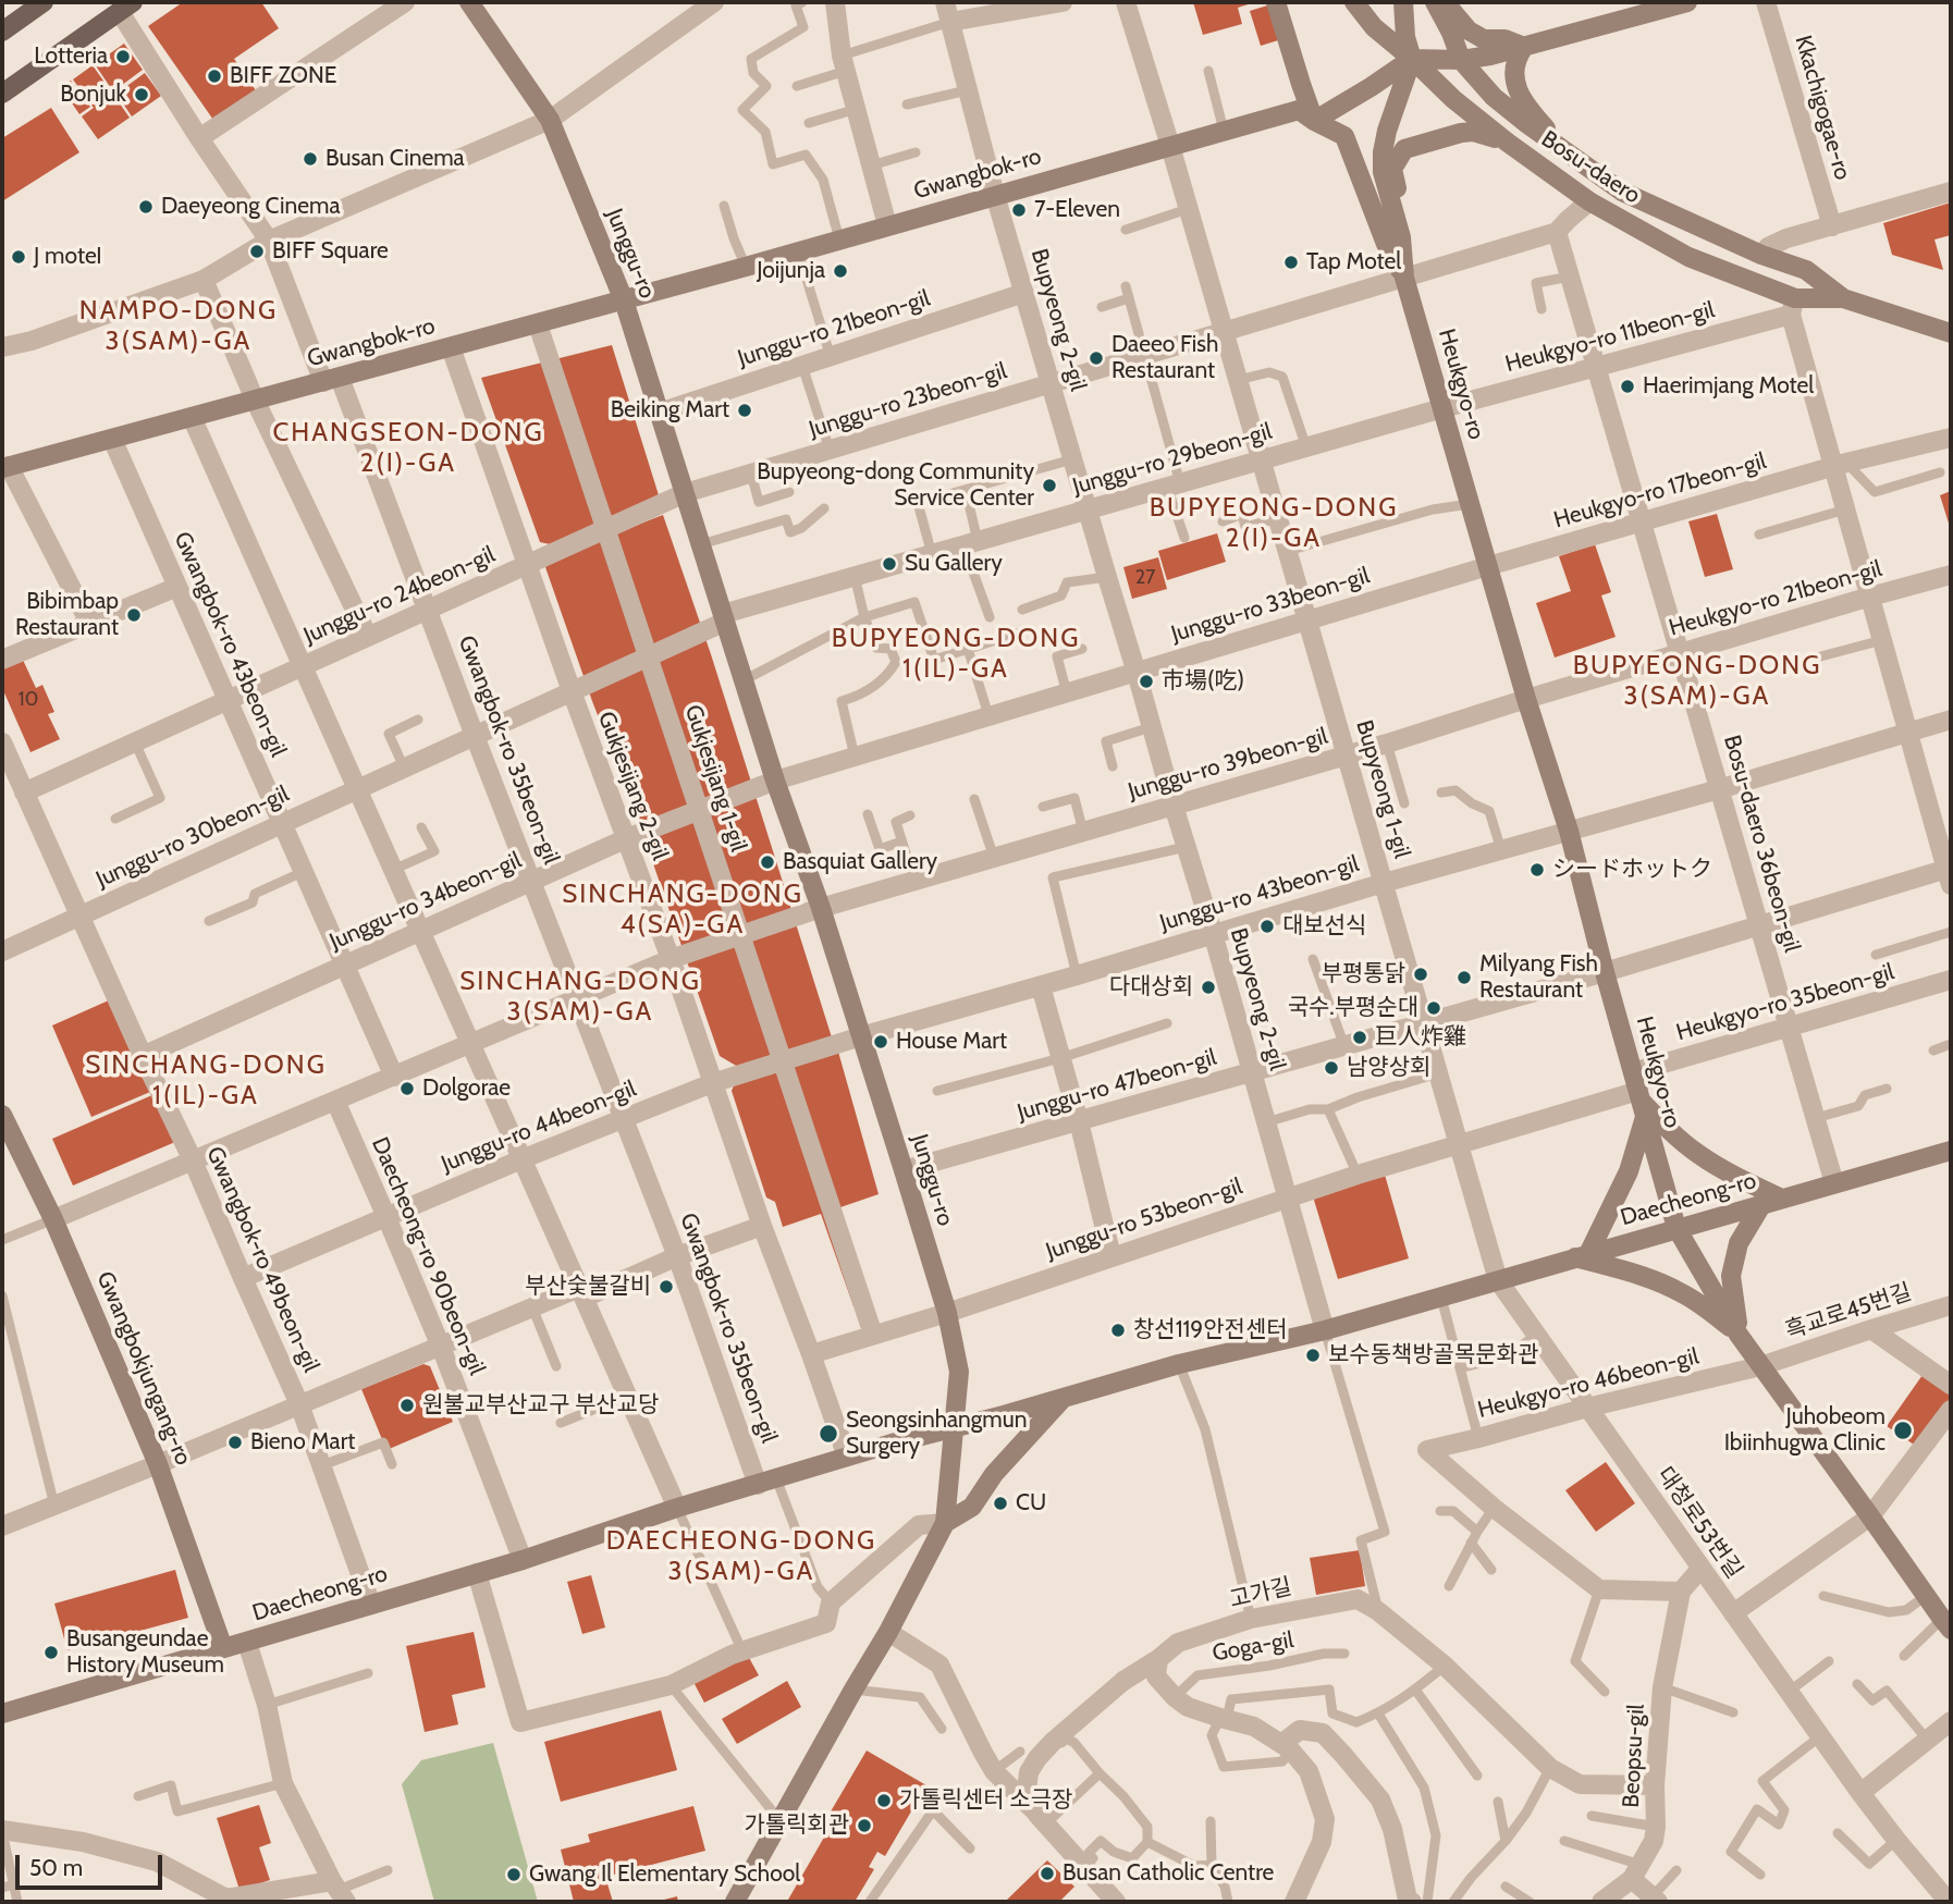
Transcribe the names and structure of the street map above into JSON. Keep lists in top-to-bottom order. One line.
{"streets":{"main road":["Bosu-daero","Gwangbok-ro","Junggu-ro","Heukgyo-ro","Daecheong-ro","Gwangbokjungang-ro"],"street":["Kkachigogae-ro","Bupyeong 2-gil","Junggu-ro 21beon-gil","Heukgyo-ro 11beon-gil","Junggu-ro 23beon-gil","Junggu-ro 29beon-gil","Heukgyo-ro 17beon-gil","Junggu-ro 24beon-gil","Heukgyo-ro 21beon-gil","Junggu-ro 33beon-gil","Gwangbok-ro 43beon-gil","Gwangbok-ro 35beon-gil","Junggu-ro 39beon-gil","Gukjesijang 1-gil","Gukjesijang 2-gil","Bupyeong 1-gil","Junggu-ro 30beon-gil","Bosu-daero 36beon-gil","Junggu-ro 43beon-gil","Junggu-ro 34beon-gil","Heukgyo-ro 35beon-gil","Junggu-ro 47beon-gil","Junggu-ro 44beon-gil","Junggu-ro 53beon-gil","Daecheong-ro 90beon-gil","Gwangbok-ro 49beon-gil","흑교로45번길","Heukgyo-ro 46beon-gil","대청로53번길","고가길","Beopsu-gil"],"lane":["Goga-gil"]},"crossings":[["Bosu-daero","Heukgyo-ro 11beon-gil"],["Bosu-daero","Heukgyo-ro"],["Gwangbok-ro","Junggu-ro"],["Gwangbok-ro","Bupyeong 2-gil"],["Gwangbok-ro","Heukgyo-ro"],["Gwangbok-ro","Gwangbok-ro 43beon-gil"],["Gwangbok-ro","Gwangbok-ro 35beon-gil"],["Gwangbok-ro","Gukjesijang 1-gil"],["Gwangbok-ro","Gukjesijang 2-gil"],["Gwangbok-ro","Bupyeong 1-gil"],["Junggu-ro","Junggu-ro 21beon-gil"],["Junggu-ro","Junggu-ro 23beon-gil"],["Junggu-ro","Junggu-ro 29beon-gil"],["Junggu-ro","Junggu-ro 24beon-gil"],["Junggu-ro","Junggu-ro 33beon-gil"],["Junggu-ro","Junggu-ro 39beon-gil"],["Junggu-ro","Junggu-ro 30beon-gil"],["Junggu-ro","Junggu-ro 43beon-gil"],["Junggu-ro","Junggu-ro 34beon-gil"],["Junggu-ro","Junggu-ro 47beon-gil"],["Junggu-ro","Junggu-ro 44beon-gil"],["Junggu-ro","Daecheong-ro"],["Junggu-ro","Junggu-ro 53beon-gil"],["Bupyeong 2-gil","Junggu-ro 21beon-gil"],["Bupyeong 2-gil","Junggu-ro 23beon-gil"],["Bupyeong 2-gil","Junggu-ro 29beon-gil"],["Bupyeong 2-gil","Junggu-ro 33beon-gil"],["Bupyeong 2-gil","Junggu-ro 39beon-gil"],["Bupyeong 2-gil","Junggu-ro 43beon-gil"],["Bupyeong 2-gil","Junggu-ro 47beon-gil"],["Bupyeong 2-gil","Daecheong-ro"],["Bupyeong 2-gil","Junggu-ro 53beon-gil"],["Heukgyo-ro 11beon-gil","Heukgyo-ro"],["Heukgyo-ro 11beon-gil","Junggu-ro 29beon-gil"],["Heukgyo-ro 11beon-gil","Bosu-daero 36beon-gil"],["Heukgyo-ro","Junggu-ro 23beon-gil"],["Heukgyo-ro","Junggu-ro 29beon-gil"],["Heukgyo-ro","Heukgyo-ro 17beon-gil"],["Heukgyo-ro","Heukgyo-ro 21beon-gil"],["Heukgyo-ro","Junggu-ro 33beon-gil"],["Heukgyo-ro","Junggu-ro 39beon-gil"],["Heukgyo-ro","Junggu-ro 43beon-gil"],["Heukgyo-ro","Heukgyo-ro 35beon-gil"],["Heukgyo-ro","Junggu-ro 47beon-gil"],["Heukgyo-ro","Daecheong-ro"],["Heukgyo-ro","Junggu-ro 53beon-gil"],["Heukgyo-ro","흑교로45번길"],["Heukgyo-ro","Heukgyo-ro 46beon-gil"],["Junggu-ro 23beon-gil","Junggu-ro 24beon-gil"],["Junggu-ro 23beon-gil","Bupyeong 1-gil"],["Junggu-ro 23beon-gil","Bosu-daero 36beon-gil"],["Junggu-ro 29beon-gil","Bupyeong 1-gil"],["Junggu-ro 29beon-gil","Junggu-ro 30beon-gil"],["Heukgyo-ro 17beon-gil","Junggu-ro 33beon-gil"],["Heukgyo-ro 17beon-gil","Bosu-daero 36beon-gil"],["Junggu-ro 24beon-gil","Gwangbok-ro 43beon-gil"],["Junggu-ro 24beon-gil","Gwangbok-ro 35beon-gil"],["Junggu-ro 24beon-gil","Gukjesijang 1-gil"],["Junggu-ro 24beon-gil","Gukjesijang 2-gil"],["Junggu-ro 24beon-gil","Gwangbok-ro 49beon-gil"],["Heukgyo-ro 21beon-gil","Junggu-ro 39beon-gil"],["Heukgyo-ro 21beon-gil","Bosu-daero 36beon-gil"],["Junggu-ro 33beon-gil","Bupyeong 1-gil"],["Junggu-ro 33beon-gil","Junggu-ro 34beon-gil"],["Gwangbok-ro 43beon-gil","Junggu-ro 39beon-gil"],["Gwangbok-ro 43beon-gil","Junggu-ro 30beon-gil"],["Gwangbok-ro 43beon-gil","Junggu-ro 34beon-gil"],["Gwangbok-ro 35beon-gil","Junggu-ro 39beon-gil"],["Gwangbok-ro 35beon-gil","Junggu-ro 30beon-gil"],["Gwangbok-ro 35beon-gil","Junggu-ro 34beon-gil"],["Gwangbok-ro 35beon-gil","Junggu-ro 44beon-gil"],["Gwangbok-ro 35beon-gil","Daecheong-ro"],["Junggu-ro 39beon-gil","Gukjesijang 1-gil"],["Junggu-ro 39beon-gil","Gukjesijang 2-gil"],["Junggu-ro 39beon-gil","Bupyeong 1-gil"],["Junggu-ro 39beon-gil","Daecheong-ro 90beon-gil"],["Junggu-ro 39beon-gil","Gwangbok-ro 49beon-gil"],["Junggu-ro 39beon-gil","Gwangbokjungang-ro"],["Gukjesijang 1-gil","Junggu-ro 30beon-gil"],["Gukjesijang 1-gil","Junggu-ro 34beon-gil"],["Gukjesijang 1-gil","Junggu-ro 44beon-gil"],["Gukjesijang 1-gil","Junggu-ro 53beon-gil"],["Gukjesijang 2-gil","Junggu-ro 30beon-gil"],["Gukjesijang 2-gil","Junggu-ro 34beon-gil"],["Gukjesijang 2-gil","Junggu-ro 44beon-gil"],["Gukjesijang 2-gil","Daecheong-ro"],["Gukjesijang 2-gil","Junggu-ro 53beon-gil"],["Bupyeong 1-gil","Junggu-ro 43beon-gil"],["Bupyeong 1-gil","Junggu-ro 47beon-gil"],["Bupyeong 1-gil","Daecheong-ro"],["Bupyeong 1-gil","Junggu-ro 53beon-gil"],["Bupyeong 1-gil","대청로53번길"],["Junggu-ro 30beon-gil","Gwangbok-ro 49beon-gil"],["Bosu-daero 36beon-gil","Junggu-ro 43beon-gil"],["Bosu-daero 36beon-gil","Heukgyo-ro 35beon-gil"],["Bosu-daero 36beon-gil","Junggu-ro 47beon-gil"],["Bosu-daero 36beon-gil","Daecheong-ro"],["Junggu-ro 43beon-gil","Junggu-ro 44beon-gil"],["Junggu-ro 34beon-gil","Gwangbok-ro 49beon-gil"],["Heukgyo-ro 35beon-gil","Junggu-ro 53beon-gil"],["Junggu-ro 44beon-gil","Daecheong-ro 90beon-gil"],["Junggu-ro 44beon-gil","Gwangbok-ro 49beon-gil"],["Daecheong-ro","Daecheong-ro 90beon-gil"],["Daecheong-ro","Gwangbok-ro 49beon-gil"],["Daecheong-ro","Gwangbokjungang-ro"],["Daecheong-ro","대청로53번길"],["흑교로45번길","Heukgyo-ro 46beon-gil"],["Heukgyo-ro 46beon-gil","대청로53번길"],["대청로53번길","Beopsu-gil"],["고가길","Goga-gil"],["고가길","Beopsu-gil"]],"districts":["NAMPO-DONG 3(SAM)-GA","CHANGSEON-DONG 2(I)-GA","BUPYEONG-DONG 2(I)-GA","BUPYEONG-DONG 1(IL)-GA","BUPYEONG-DONG 3(SAM)-GA","SINCHANG-DONG 4(SA)-GA","SINCHANG-DONG 3(SAM)-GA","SINCHANG-DONG 1(IL)-GA","DAECHEONG-DONG 3(SAM)-GA"],"places":["Lotteria","BIFF ZONE","Bonjuk","Busan Cinema","Daeyeong Cinema","7-Eleven","BIFF Square","J moteI","Tap Motel","Joijunja","Daeeo Fish Restaurant","Haerimjang Motel","Beiking Mart","Bupyeong-dong Community Service Center","Su Gallery","Bibimbap Restaurant","市場(吃)","Basquiat Gallery","シードホットク","대보선식","부평통닭","Milyang Fish Restaurant","다대상회","국수.부평순대","巨人炸雞","House Mart","남양상회","Dolgorae","부산숯불갈비","창선119안전센터","보수동책방골목문화관","원불교부산교구 부산교당","Juhobeom Ibiinhugwa Clinic","Seongsinhangmun Surgery","Bieno Mart","CU","Busangeundae History Museum","가톨릭센터 소극장","가톨릭회관","Busan Catholic Centre","Gwang Il Elementary School"],"house_numbers":["27","10"],"scale_bar":"50 m"}
